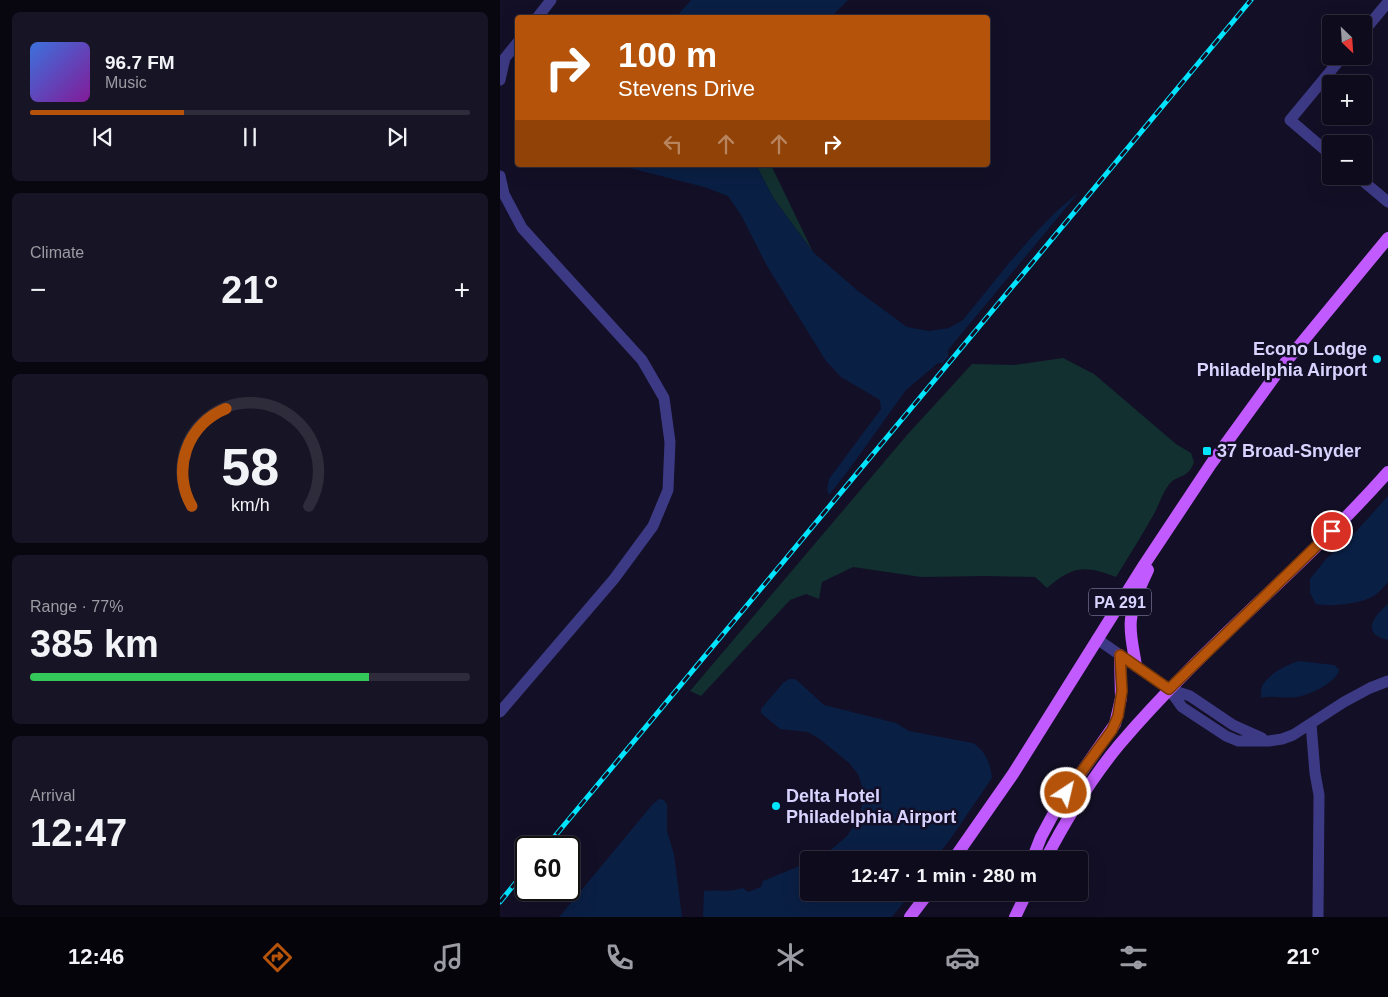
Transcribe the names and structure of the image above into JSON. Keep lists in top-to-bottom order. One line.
{"streets":{"main road":["PA 291"]},"places":{"other":["Econo Lodge Philadelphia Airport","Delta Hotel Philadelphia Airport"],"transit":["37 Broad-Snyder"]},"north":"bottom right","page":{"map_buttons":["+","−"],"turn":["100 m","Stevens Drive"],"song":["96.7 FM","Music"],"tile":["Climate",["Range · 77%","385 km"],["Arrival","12:47"]],"heat":["−","21°","+"],"limit":"60","trip":"12:47 · 1 min · 280 m","tabs":["12:46","21°"],"gauge":["58","km/h"]}}
